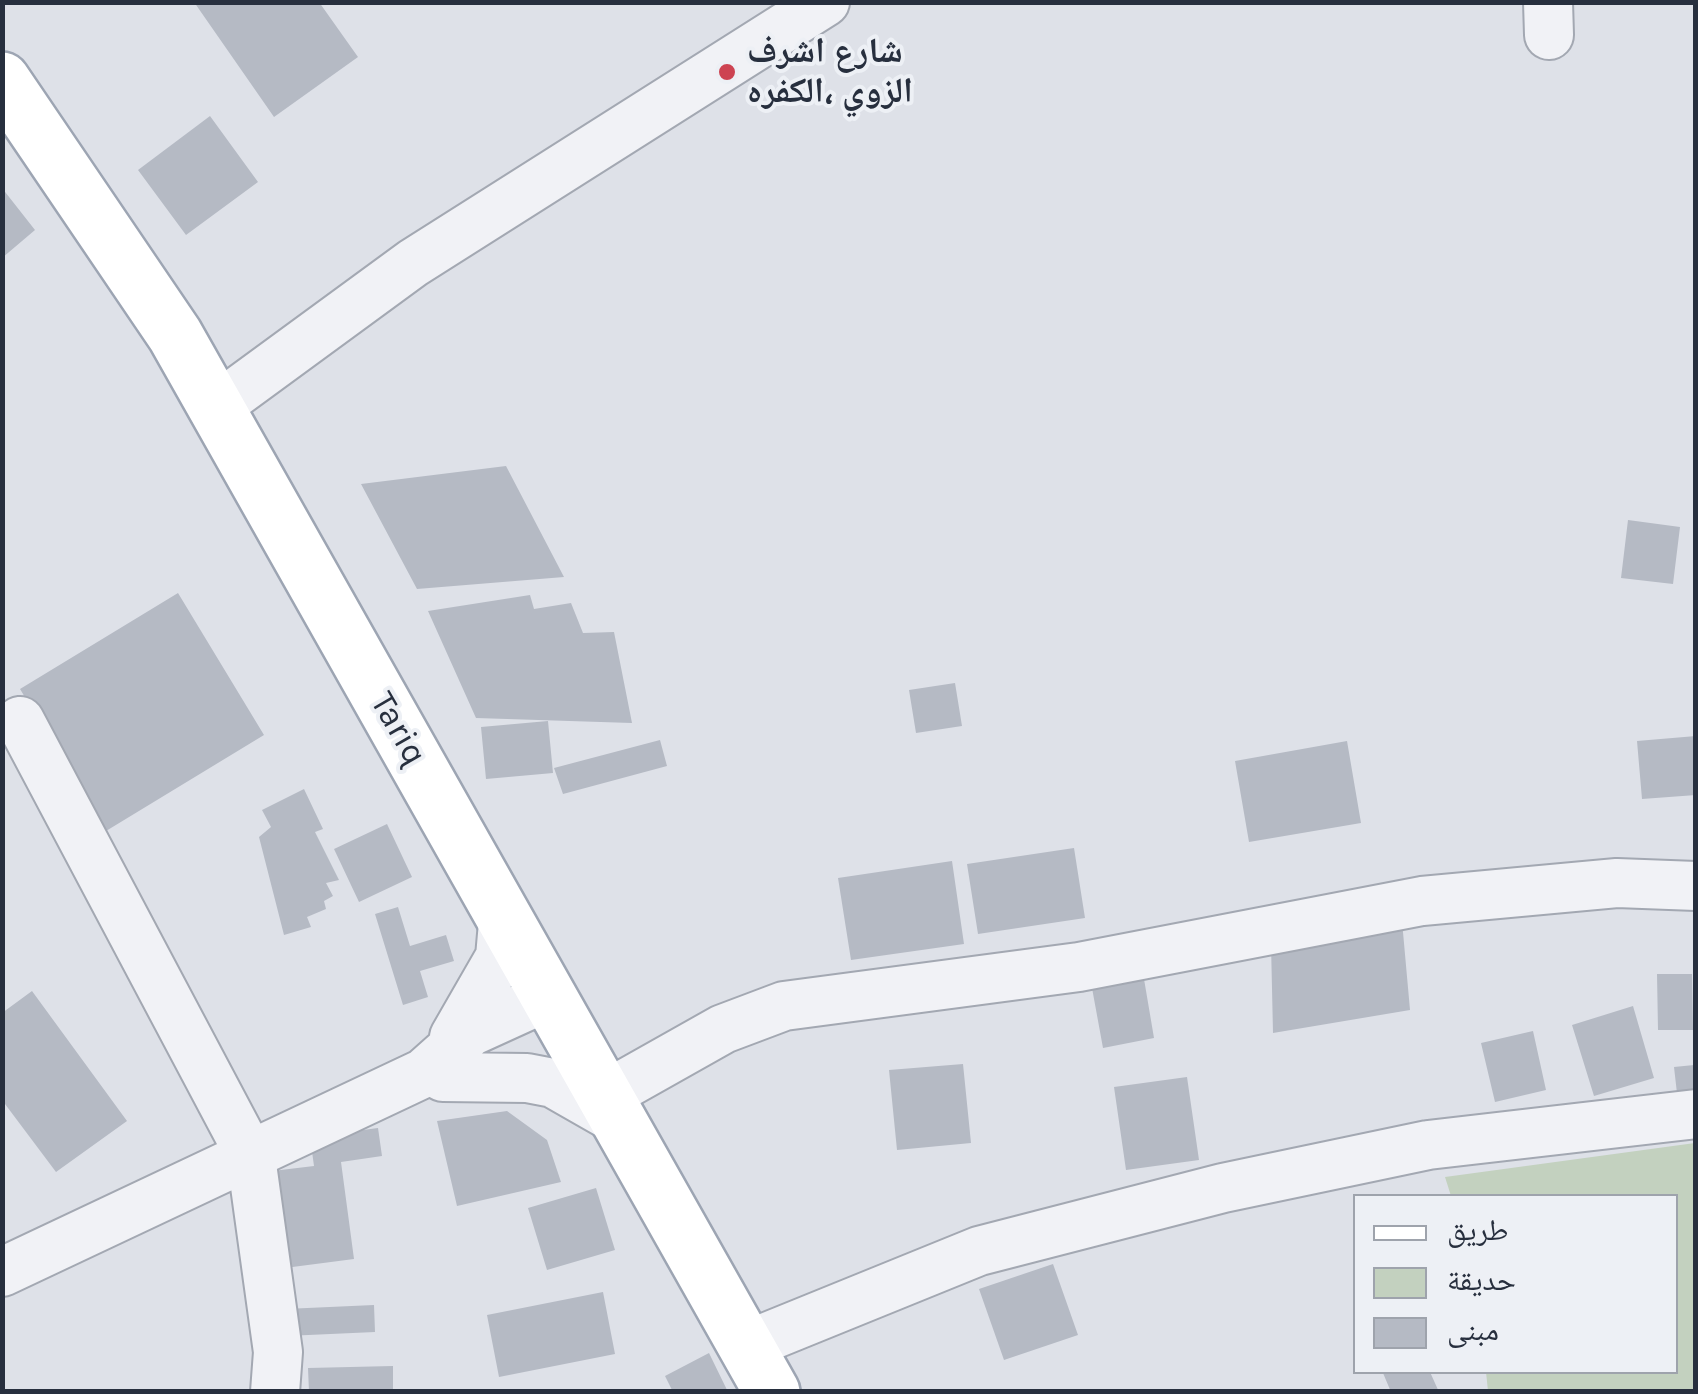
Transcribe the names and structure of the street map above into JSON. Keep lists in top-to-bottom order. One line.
{"streets":{"main road":["Tariq"]},"places":["شارع اشرف الزوي ،الكفره"],"legend":["طريق","حديقة","مبنى"]}
